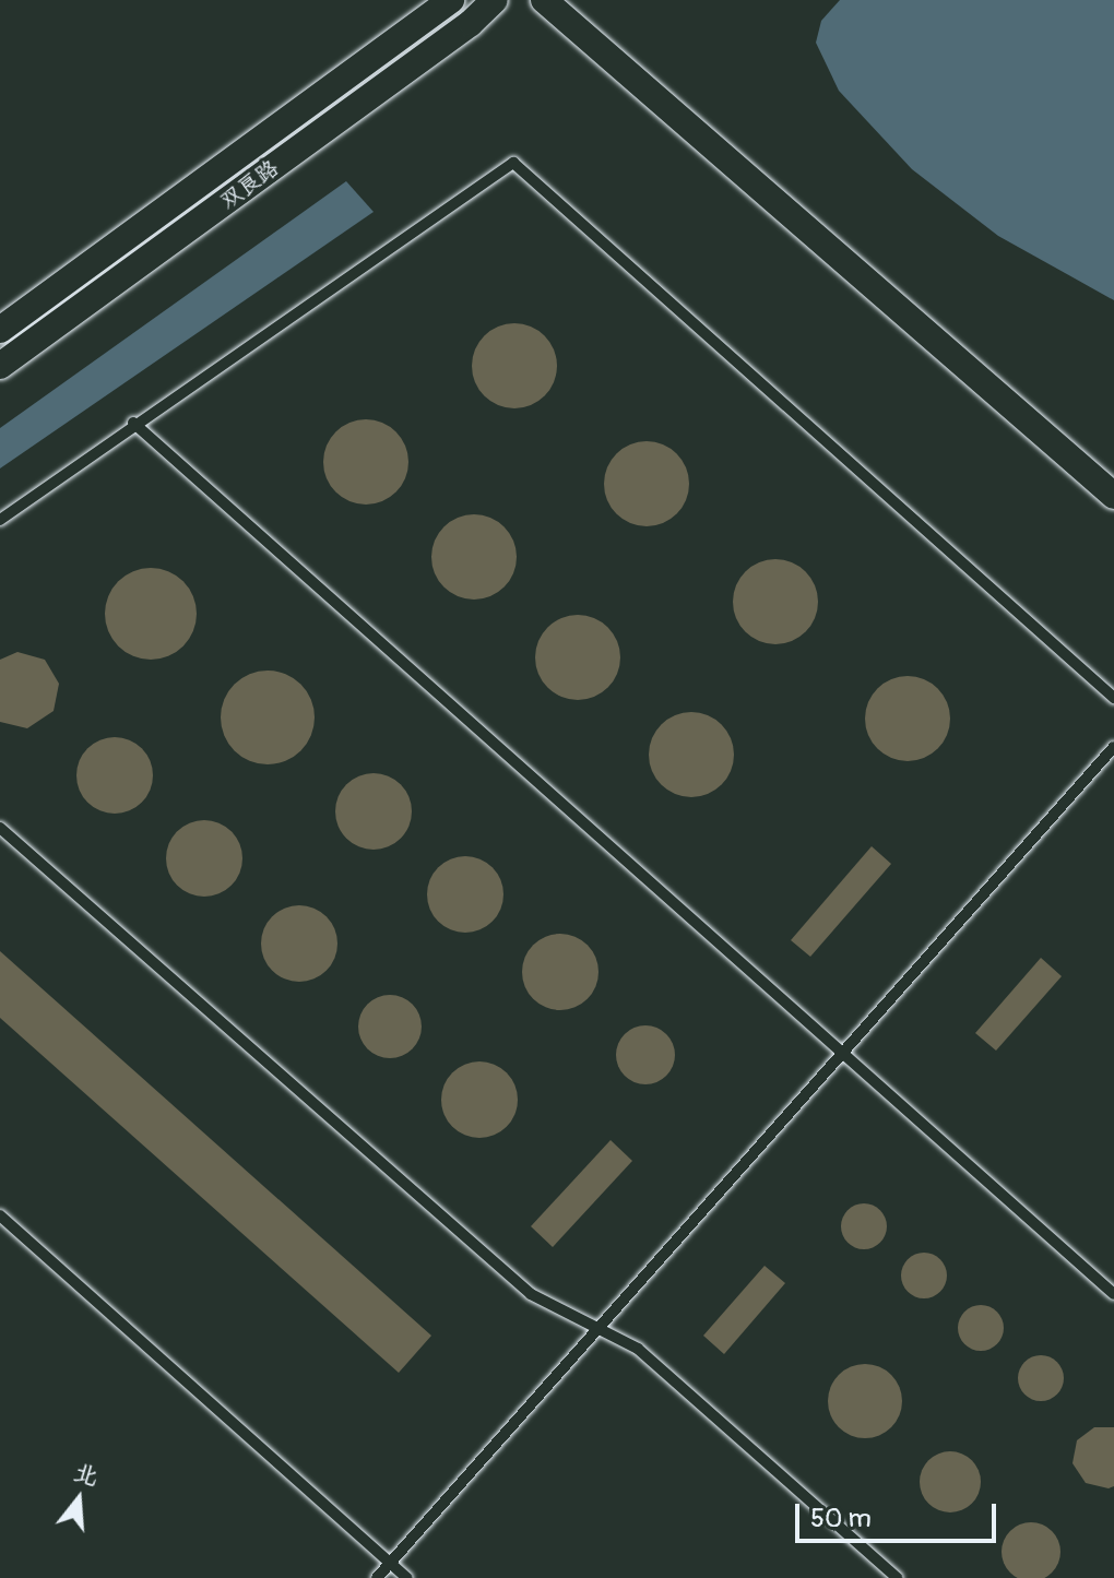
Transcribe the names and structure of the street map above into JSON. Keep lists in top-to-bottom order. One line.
{"streets":{"street":["双良路"]},"scale_bar":"50 m","north":"top"}
